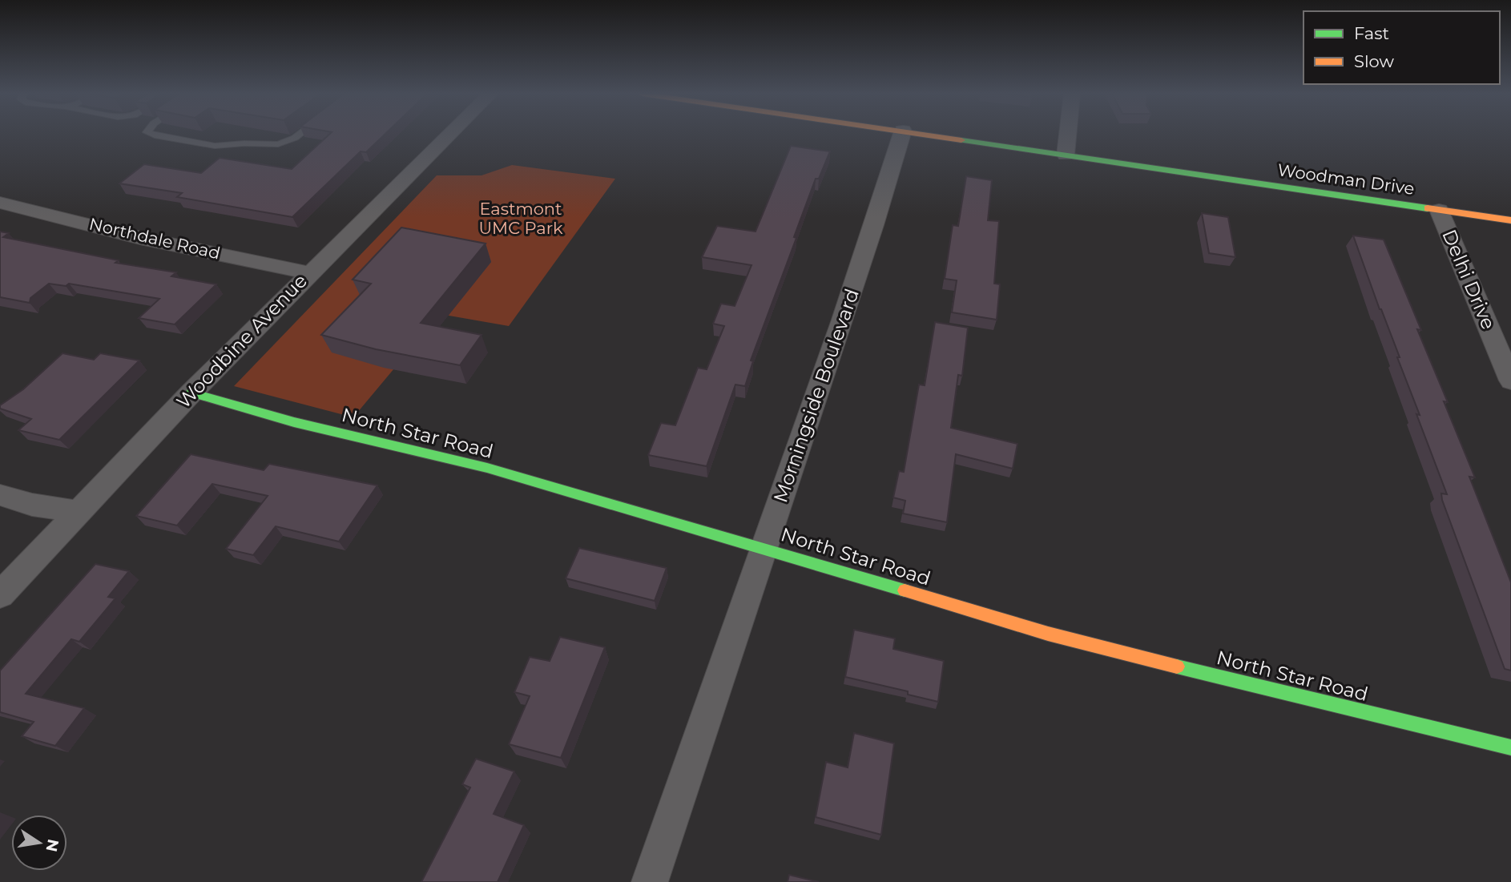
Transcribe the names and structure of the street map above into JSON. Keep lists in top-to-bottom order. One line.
{"streets":{"street":["Woodman Drive","Northdale Road","Delhi Drive","Woodbine Avenue","Morningside Boulevard","North Star Road"]},"crossings":[["Woodman Drive","Delhi Drive"],["Northdale Road","Woodbine Avenue"],["Woodbine Avenue","North Star Road"],["Morningside Boulevard","North Star Road"]],"parks":["Eastmont UMC Park"],"legend":["Fast","Slow"],"north":"right"}
